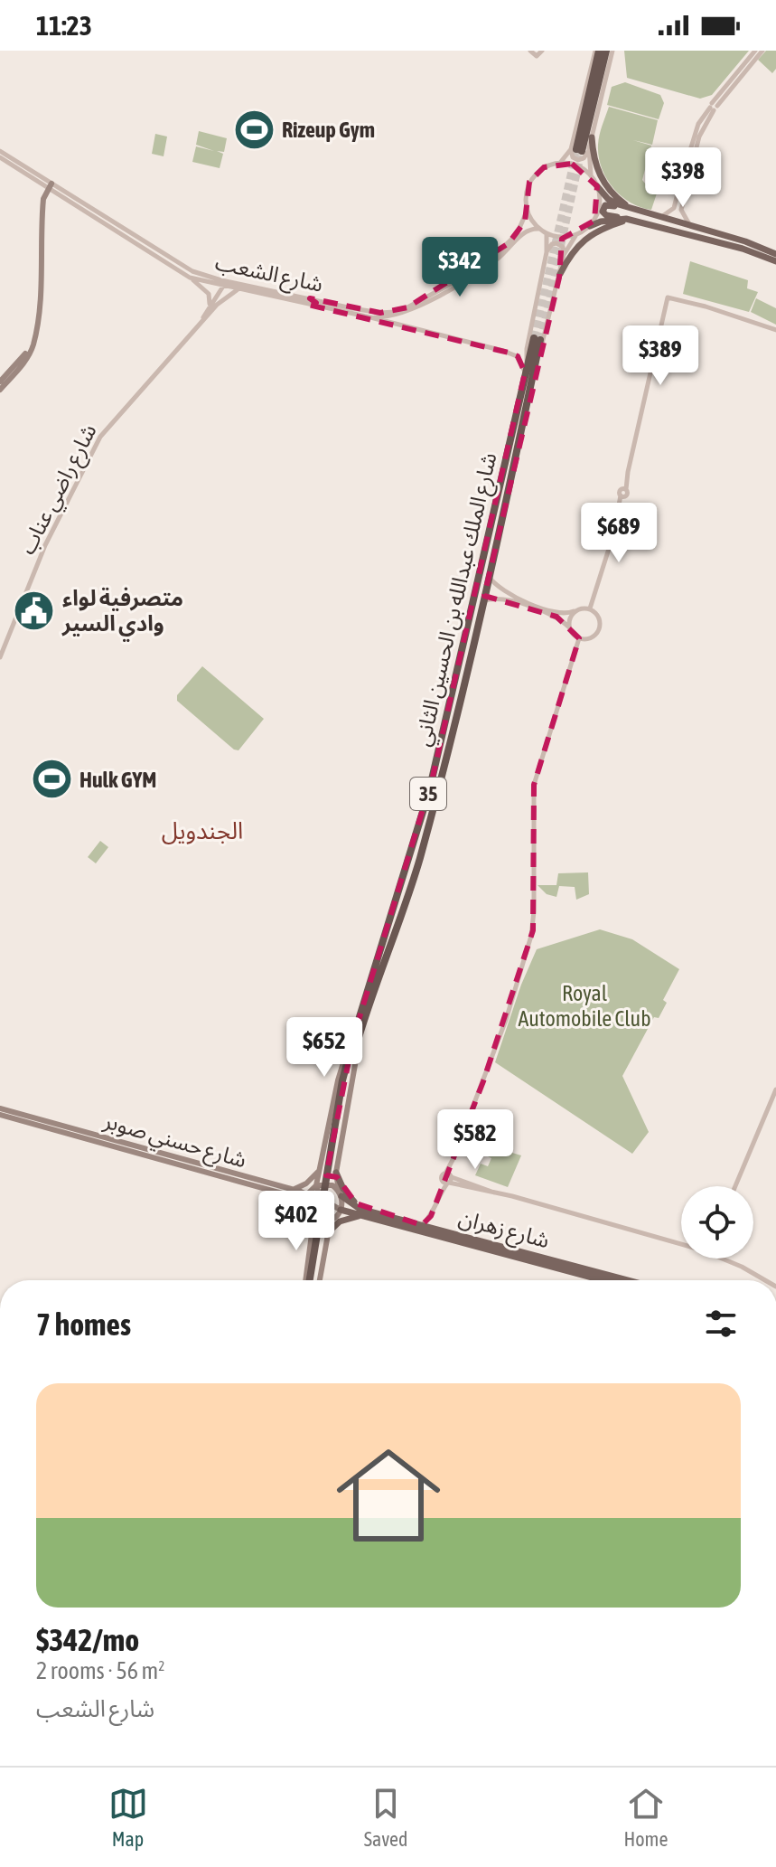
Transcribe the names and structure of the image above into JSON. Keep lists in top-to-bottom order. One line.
{"streets":{"highway":["شارع الملك عبدالله بن الحسين الثاني","35"],"main road":["شارع حسني صوبر","شارع زهران"],"street":["شارع الشعب","شارع راضي عناب"]},"crossings":[["شارع الشعب","شارع راضي عناب"],["شارع الشعب","شارع الملك عبدالله بن الحسين الثاني"]],"districts":["الجندويل"],"parks":["Royal Automobile Club"],"places":{"sports":["Rizeup Gym","Hulk GYM"],"public building":["متصرفية لواء وادي السير"]},"page":{"status":"11:23","price":["$398","$342","$389","$689","$652","$582","$402"],"heading":"7 homes","list":[{"name":"$342/mo","note":"2 rooms · 56 m² · شارع الشعب"}],"tabs":["Map","Saved","Home"]}}
